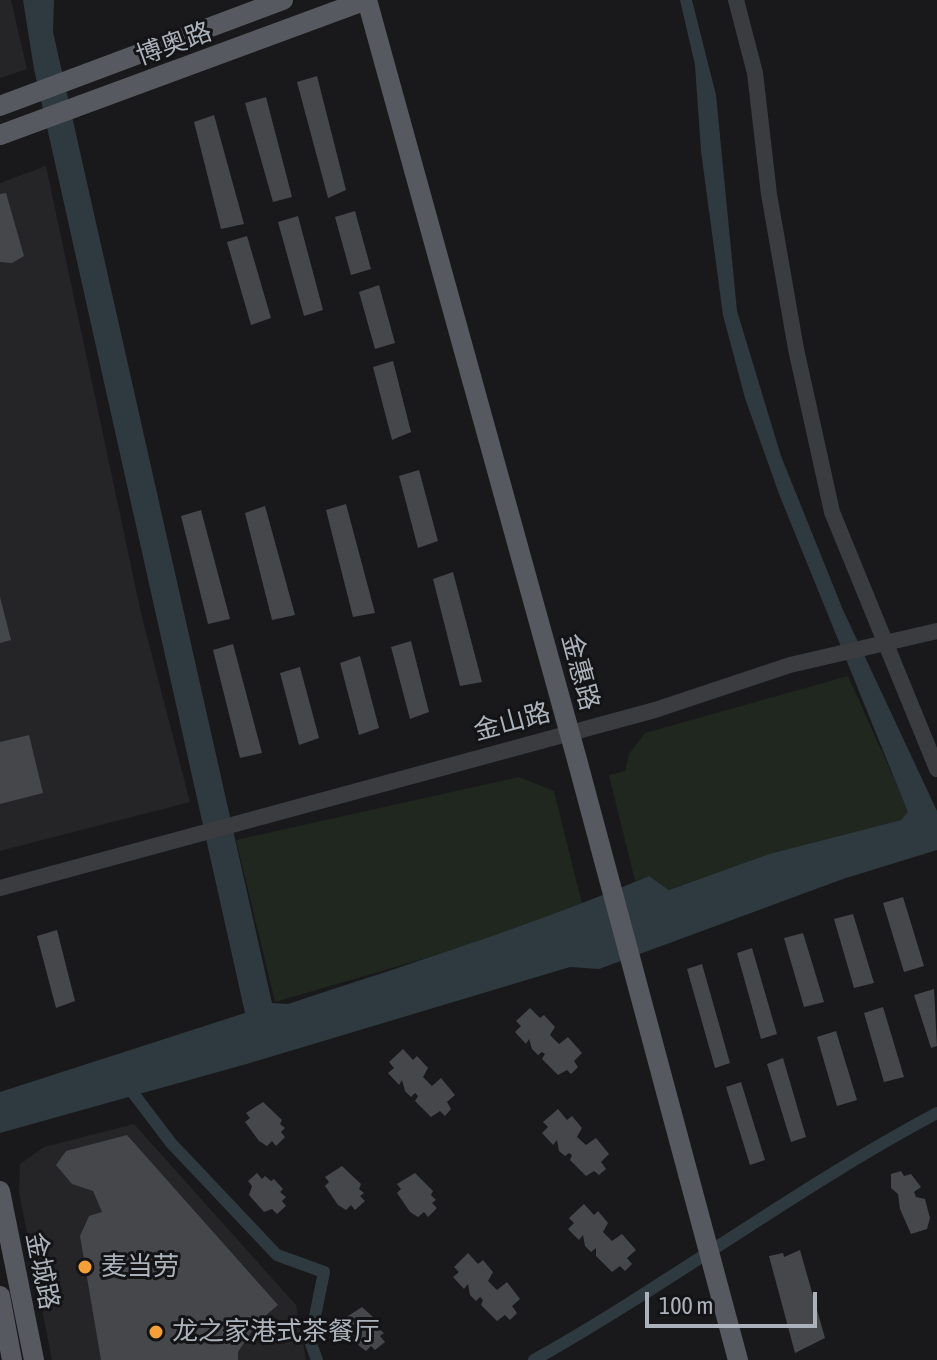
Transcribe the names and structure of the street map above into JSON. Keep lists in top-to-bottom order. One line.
{"streets":{"main road":["博奥路","金惠路","金城路"],"street":["金山路"]},"crossings":[["博奥路","金惠路"],["金惠路","金山路"]],"places":["麦当劳","龙之家港式茶餐厅"],"scale_bar":"100 m"}
